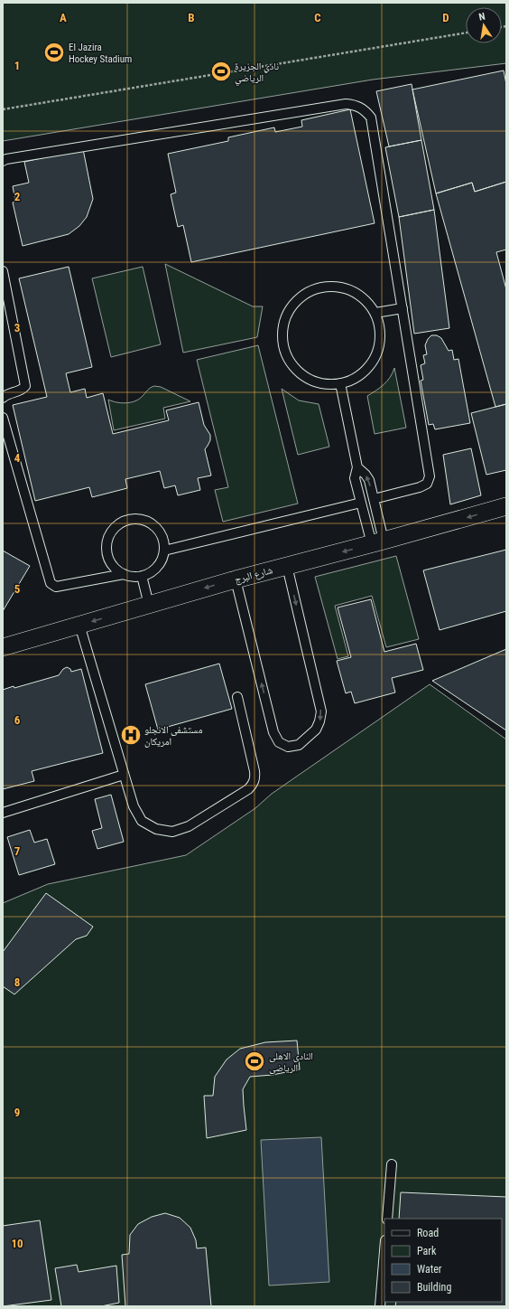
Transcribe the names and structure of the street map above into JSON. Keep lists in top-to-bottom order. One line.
{"streets":{"street":["شارع البرج"]},"one_way":["شارع البرج"],"places":{"sports":["El Jazira Hockey Stadium","نادي الجزيرة الرياضي","النادى الاهلى الرياضى"],"hospital":["مستشفى الانجلو امريكان"]},"legend":["Road","Park","Water","Building"],"north":"top","grid":{"columns":["A","B","C","D"],"rows":["1","2","3","4","5","6","7","8","9","10"]}}
